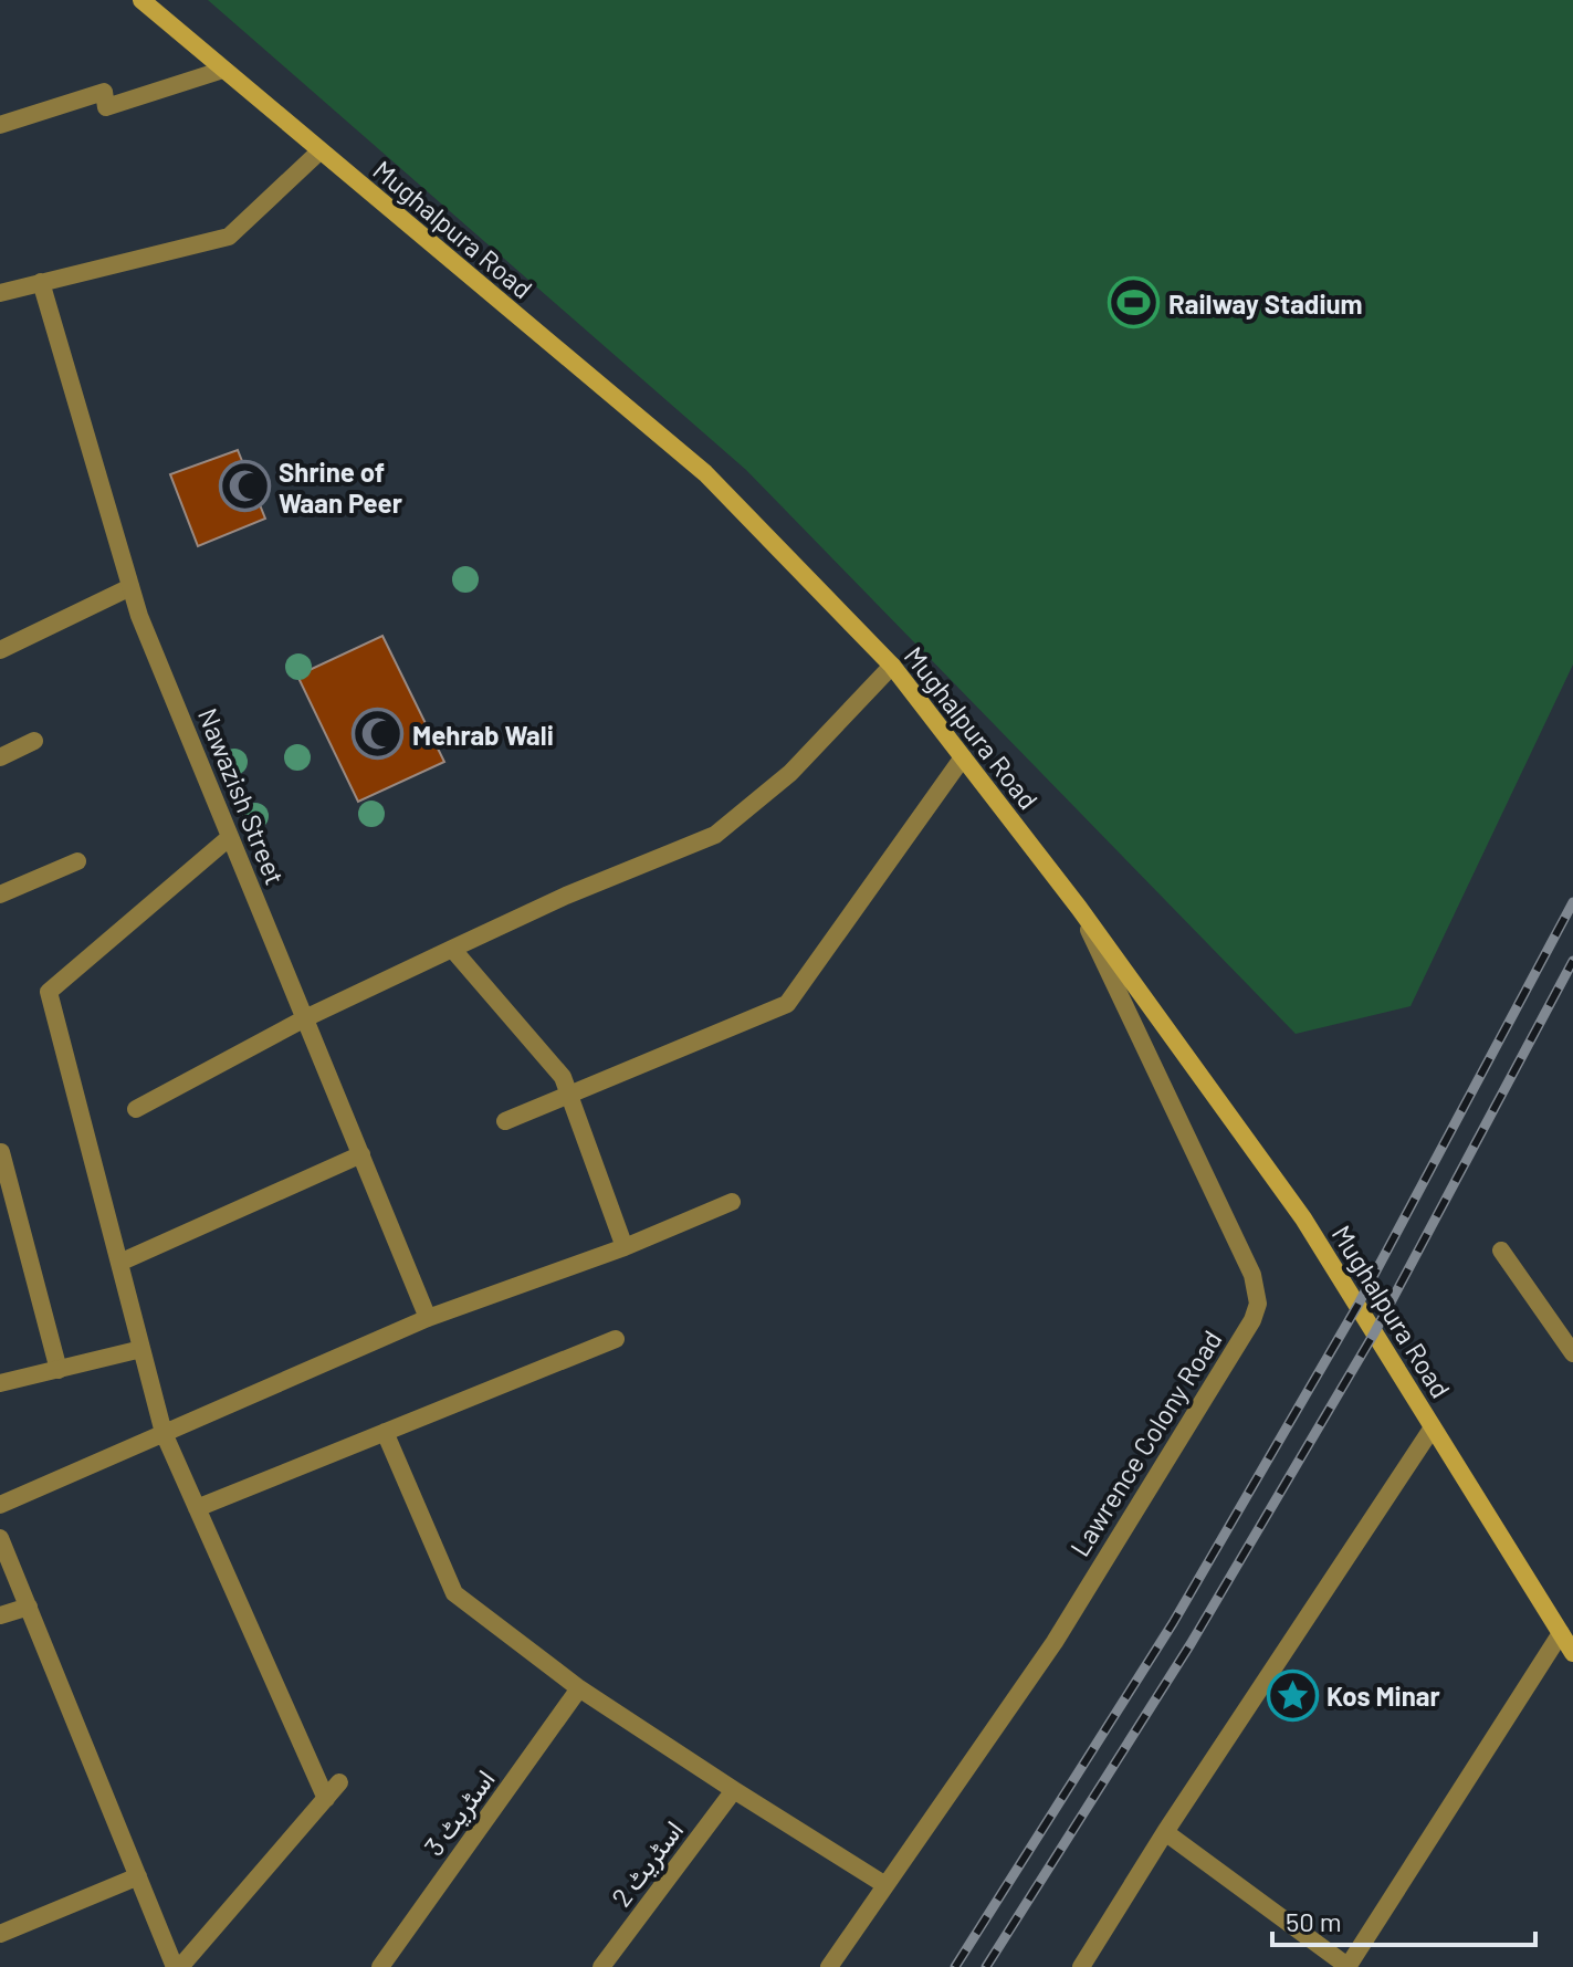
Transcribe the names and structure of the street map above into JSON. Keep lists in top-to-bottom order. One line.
{"streets":{"main road":["Mughalpura Road"],"street":["Nawazish Street","Lawrence Colony Road","اسٹریٹ 3","اسٹریٹ 2"]},"crossings":[["Mughalpura Road","Lawrence Colony Road"]],"places":{"sports":["Railway Stadium"],"mosque":["Shrine of Waan Peer","Mehrab Wali"],"place":["Kos Minar"]},"scale_bar":"50 m"}
